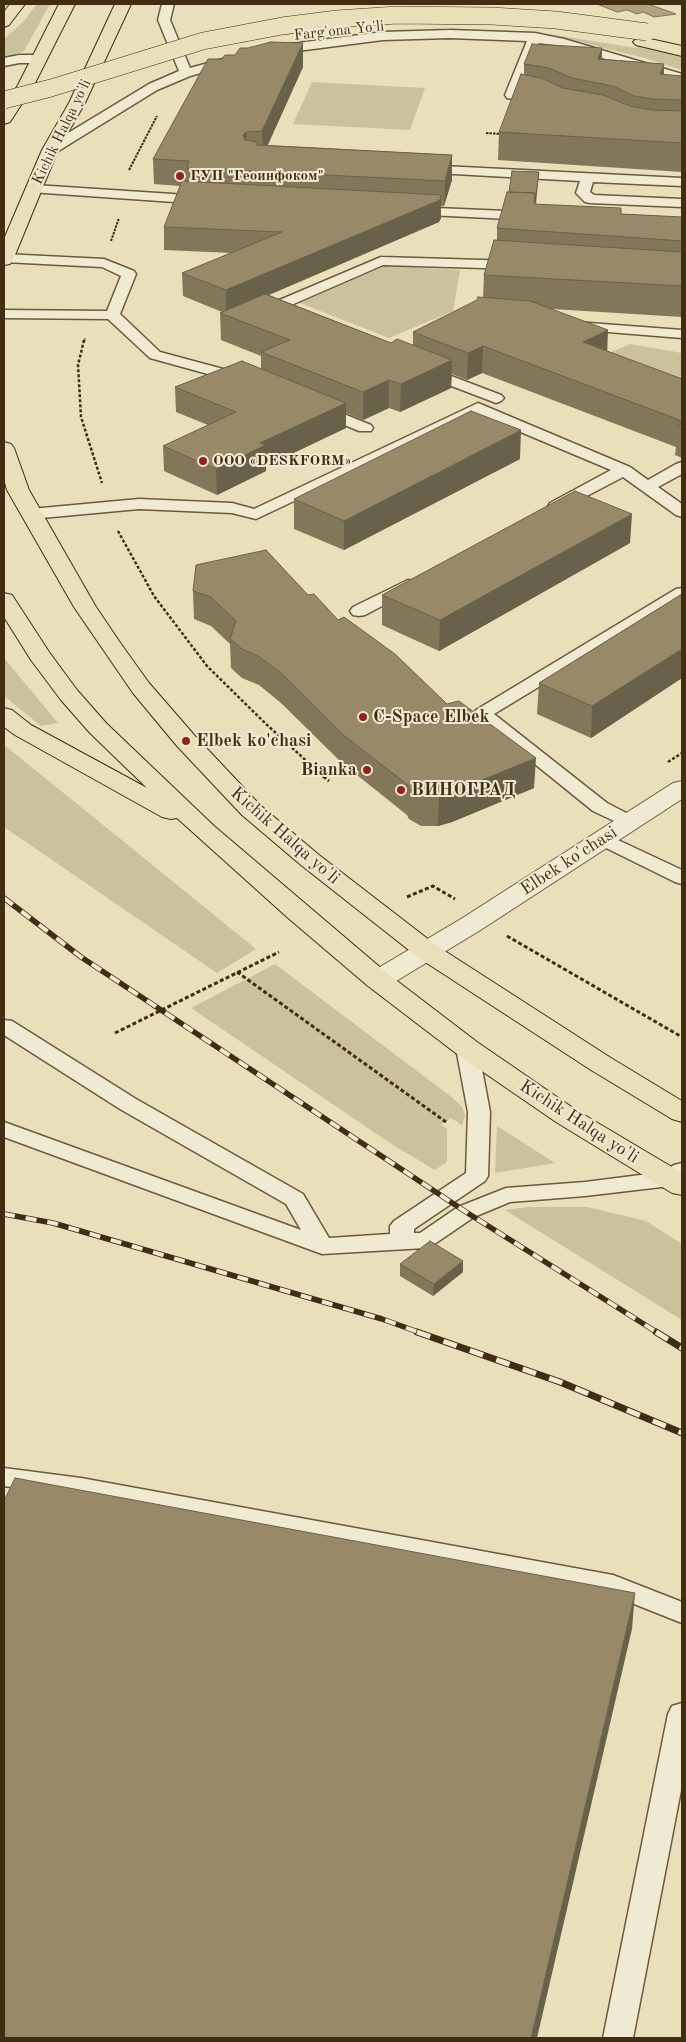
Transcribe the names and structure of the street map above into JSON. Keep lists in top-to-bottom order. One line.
{"streets":{"main road":["Farg'ona Yo'li","Kichik Halqa yo'li"],"street":["Elbek ko'chasi"]},"crossings":[["Kichik Halqa yo'li","Elbek ko'chasi"]],"places":["ГУП \"Геоинфоком\"","ООО «DESKFORM»","C-Space Elbek","Elbek ko'chasi","Bianka","ВИНОГРАД"]}
